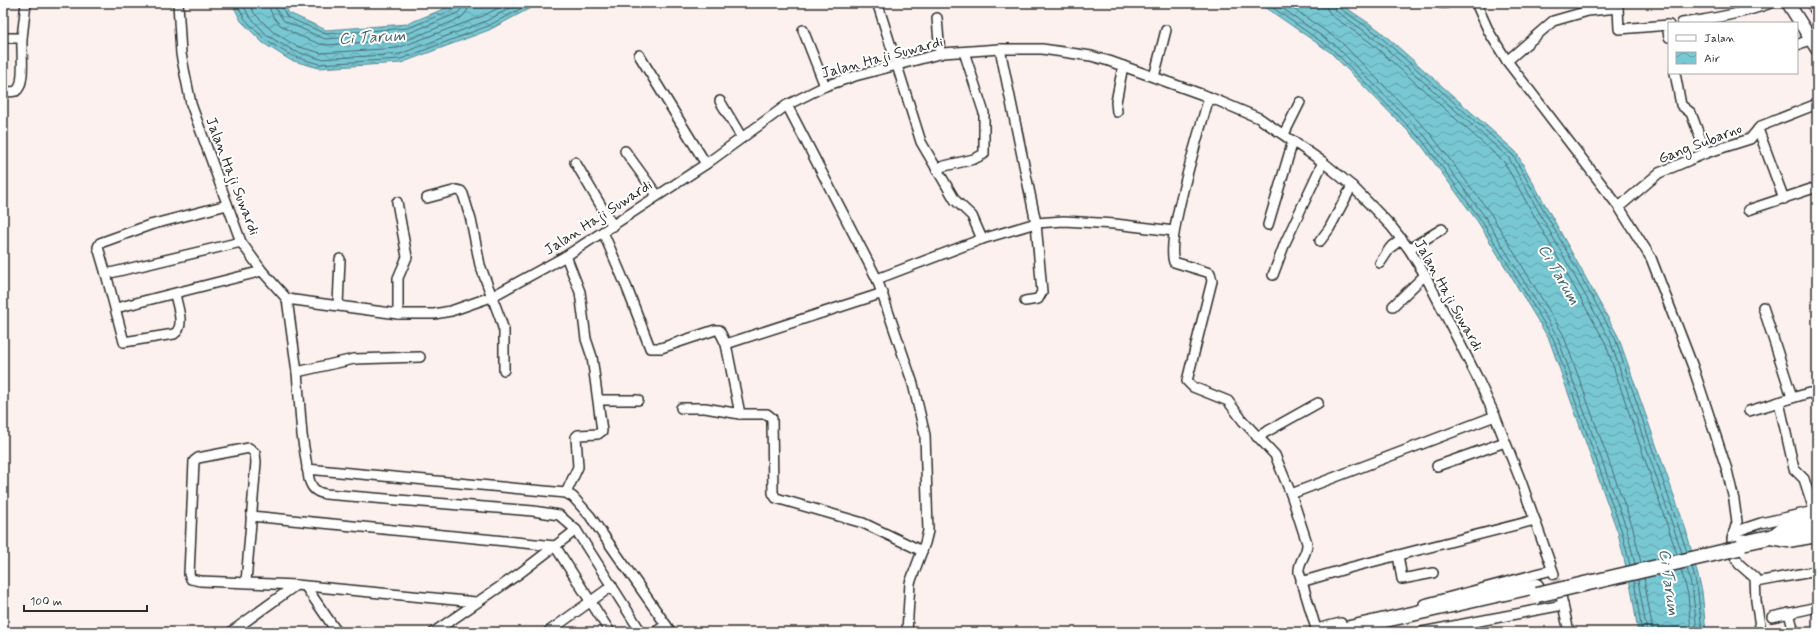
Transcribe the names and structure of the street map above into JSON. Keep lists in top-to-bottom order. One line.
{"streets":{"street":["Jalan Haji Suwardi","Gang Subarno"]},"water":["Ci Tarum"],"legend":["Jalan","Air"],"scale_bar":"100 m"}
